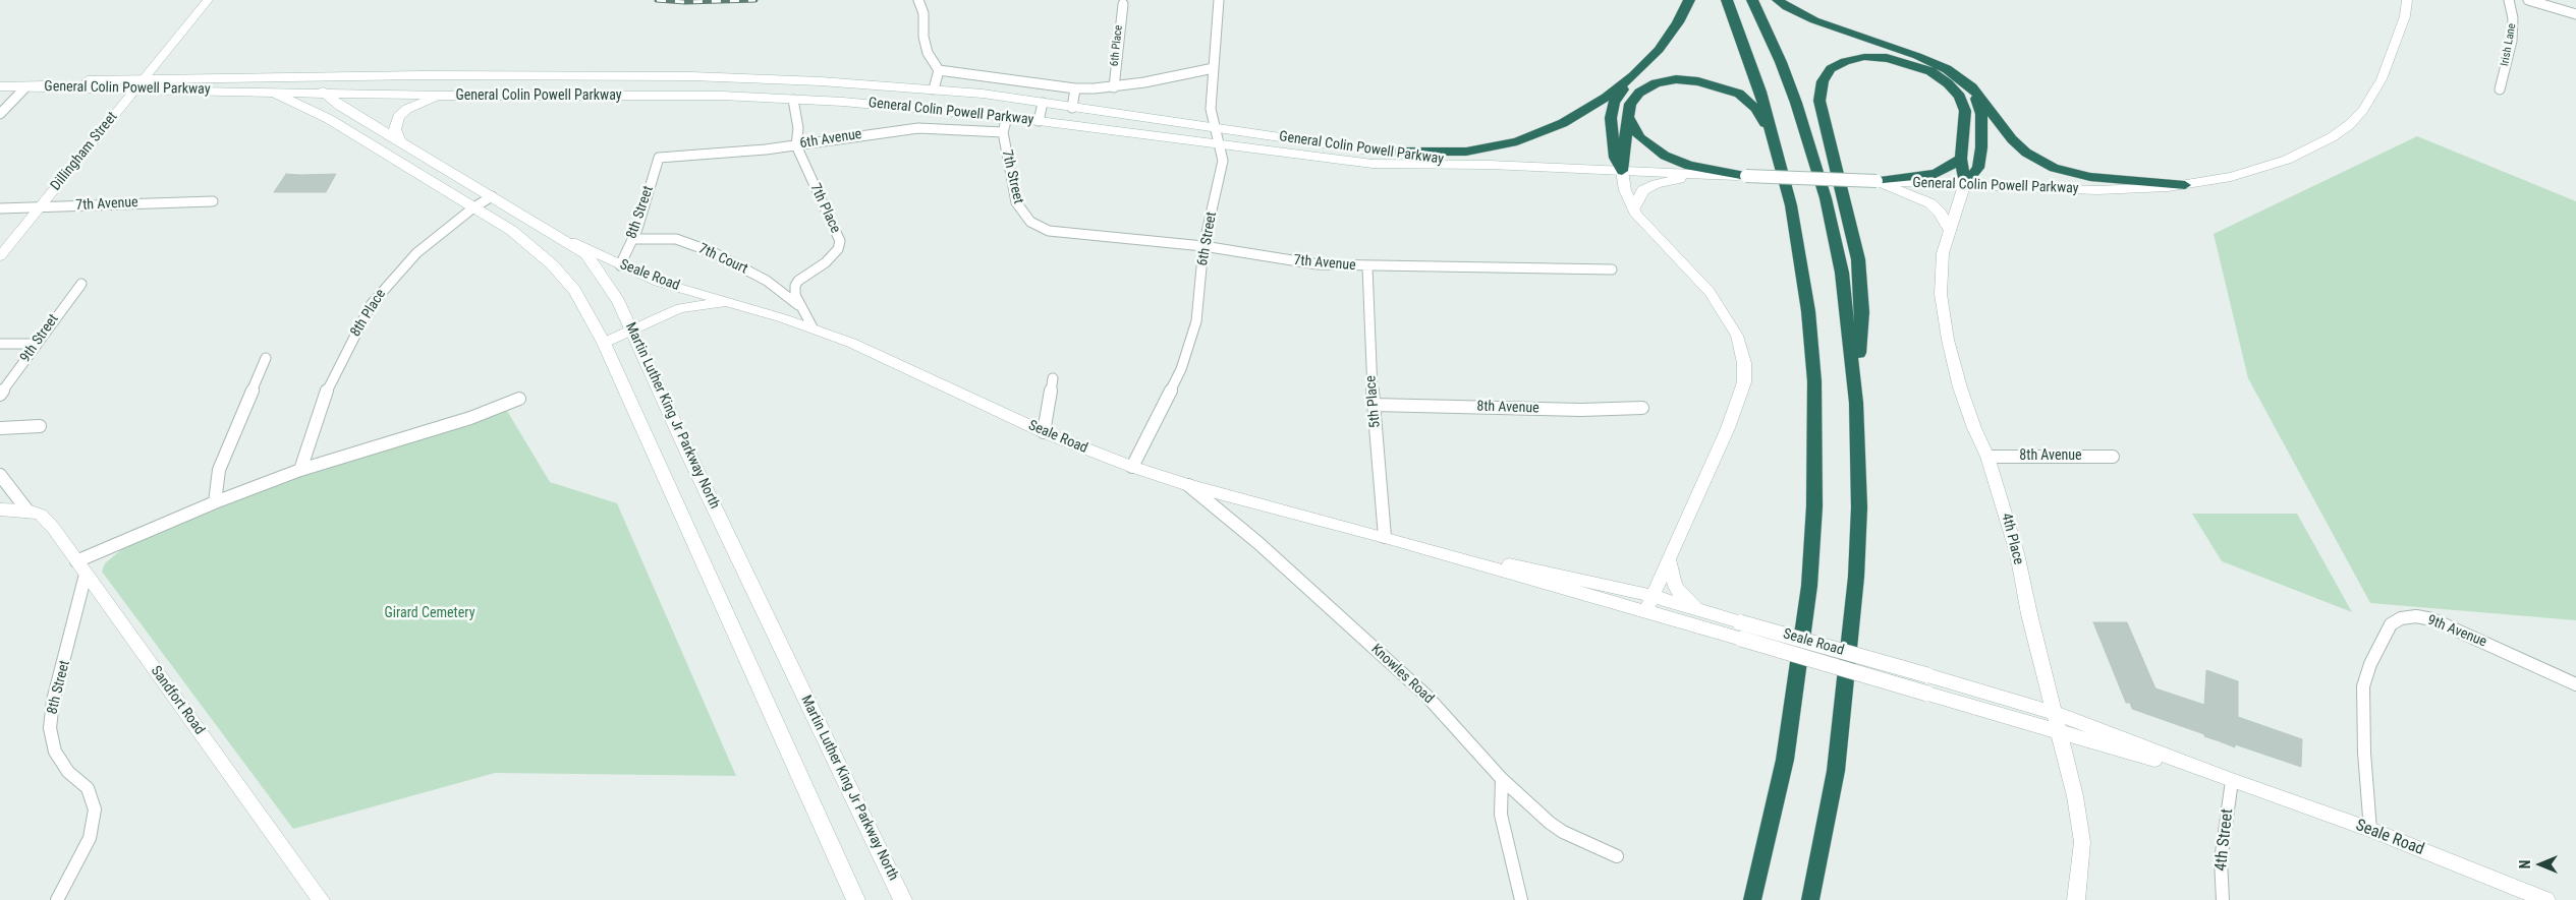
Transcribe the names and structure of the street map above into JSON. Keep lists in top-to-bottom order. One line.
{"streets":{"main road":["General Colin Powell Parkway","Martin Luther King Jr Parkway North"],"street":["Irish Lane","6th Place","6th Avenue","Dillingham Street","7th Street","7th Avenue","7th Place","8th Street","6th Street","7th Court","Seale Road","8th Place","9th Street","5th Place","8th Avenue","4th Place","9th Avenue","Knowles Road","Sandfort Road","4th Street"]},"crossings":[["General Colin Powell Parkway","Dillingham Street"],["General Colin Powell Parkway","7th Street"],["General Colin Powell Parkway","7th Place"],["General Colin Powell Parkway","6th Street"],["General Colin Powell Parkway","Martin Luther King Jr Parkway North"],["General Colin Powell Parkway","4th Place"],["6th Avenue","7th Street"],["6th Avenue","7th Place"],["6th Avenue","8th Street"],["Dillingham Street","7th Avenue"],["7th Street","7th Avenue"],["7th Avenue","6th Street"],["7th Avenue","5th Place"],["7th Place","7th Court"],["7th Place","Seale Road"],["8th Street","7th Court"],["8th Street","Seale Road"],["8th Street","Sandfort Road"],["6th Street","Seale Road"],["Seale Road","5th Place"],["Seale Road","Martin Luther King Jr Parkway North"],["Seale Road","4th Place"],["Seale Road","9th Avenue"],["Seale Road","Knowles Road"],["Seale Road","4th Street"],["8th Place","Martin Luther King Jr Parkway North"],["5th Place","8th Avenue"],["8th Avenue","4th Place"]],"parks":["Girard Cemetery"],"north":"left"}
